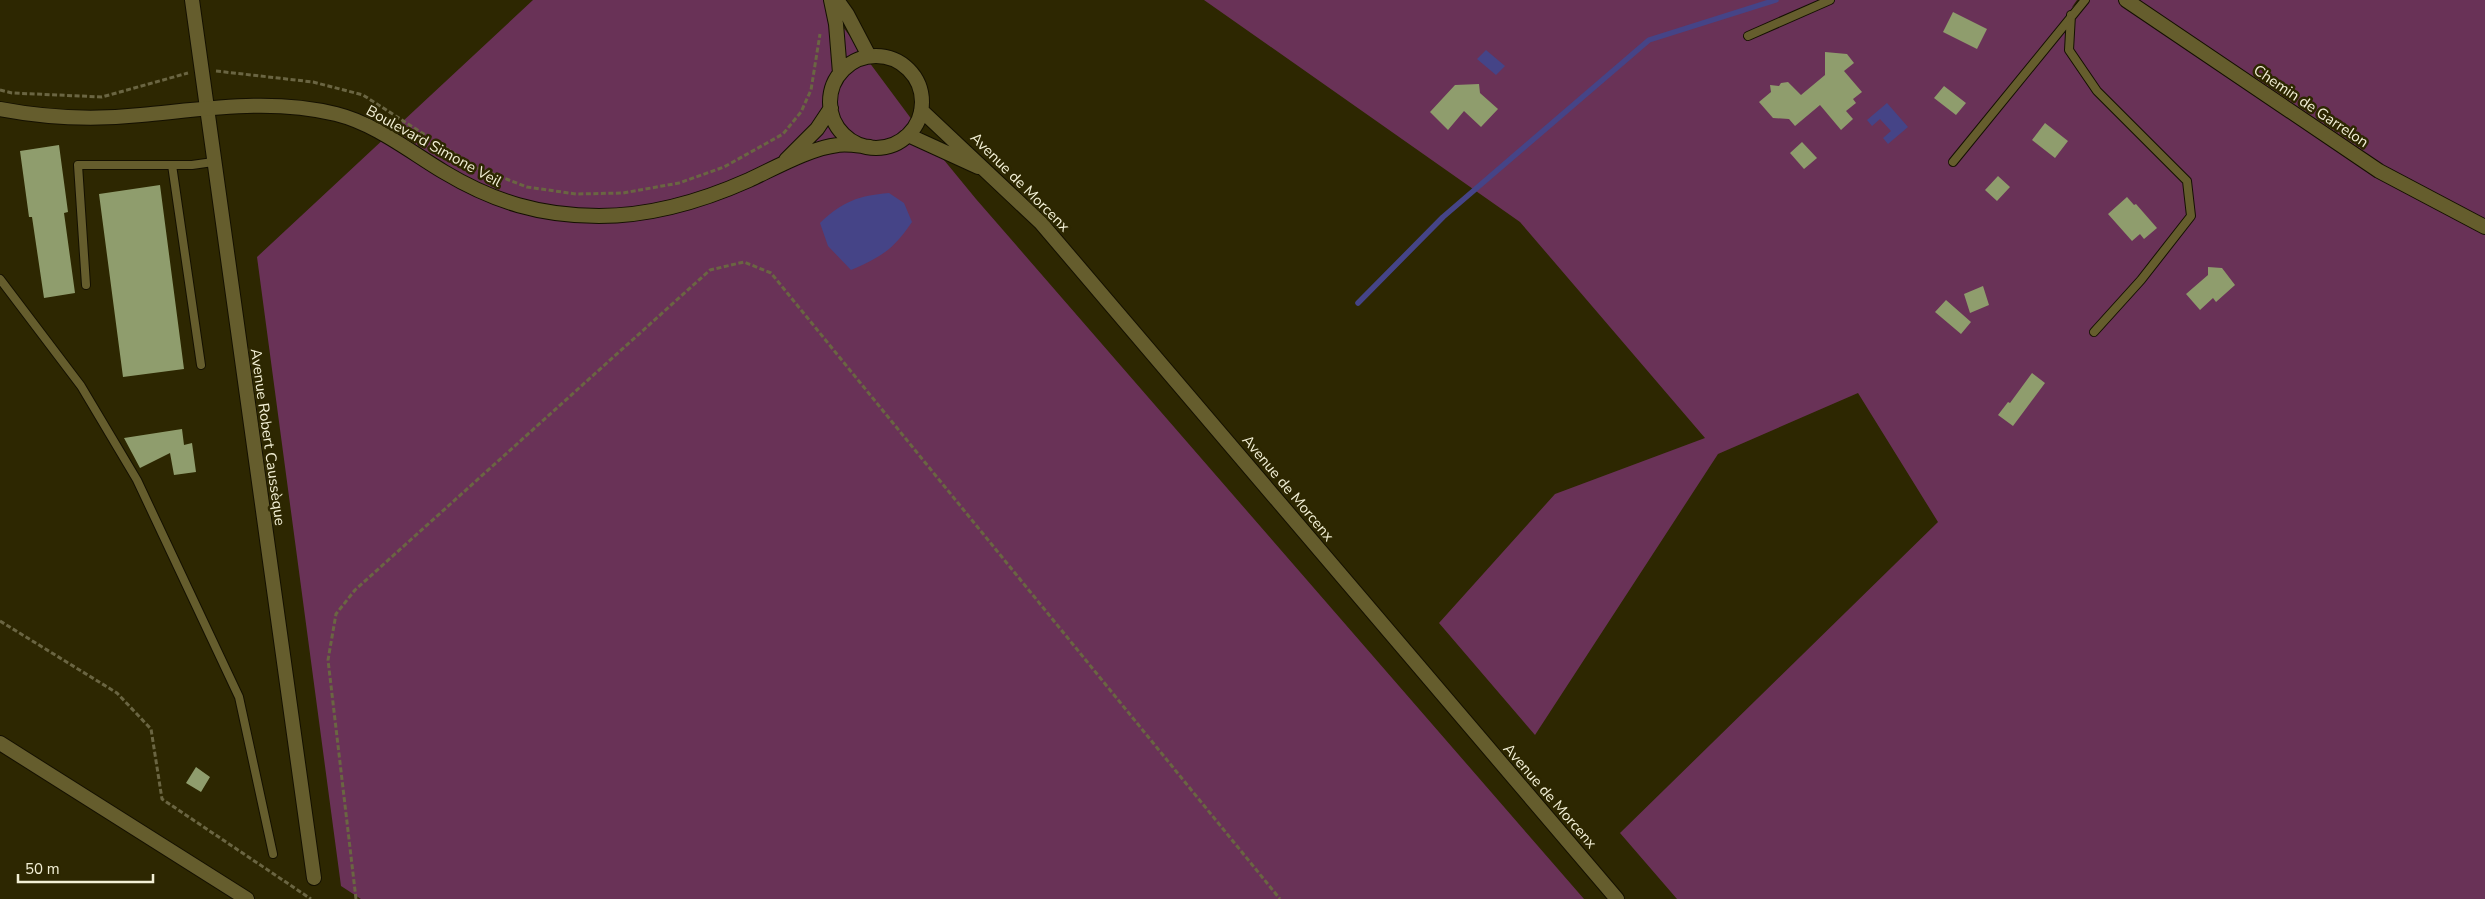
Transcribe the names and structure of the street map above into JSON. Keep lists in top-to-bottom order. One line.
{"streets":{"main road":["Chemin de Garrelon","Boulevard Simone Veil","Avenue de Morcenx","Avenue Robert Caussèque"]},"crossings":[["Boulevard Simone Veil","Avenue Robert Caussèque"]],"scale_bar":"50 m"}
